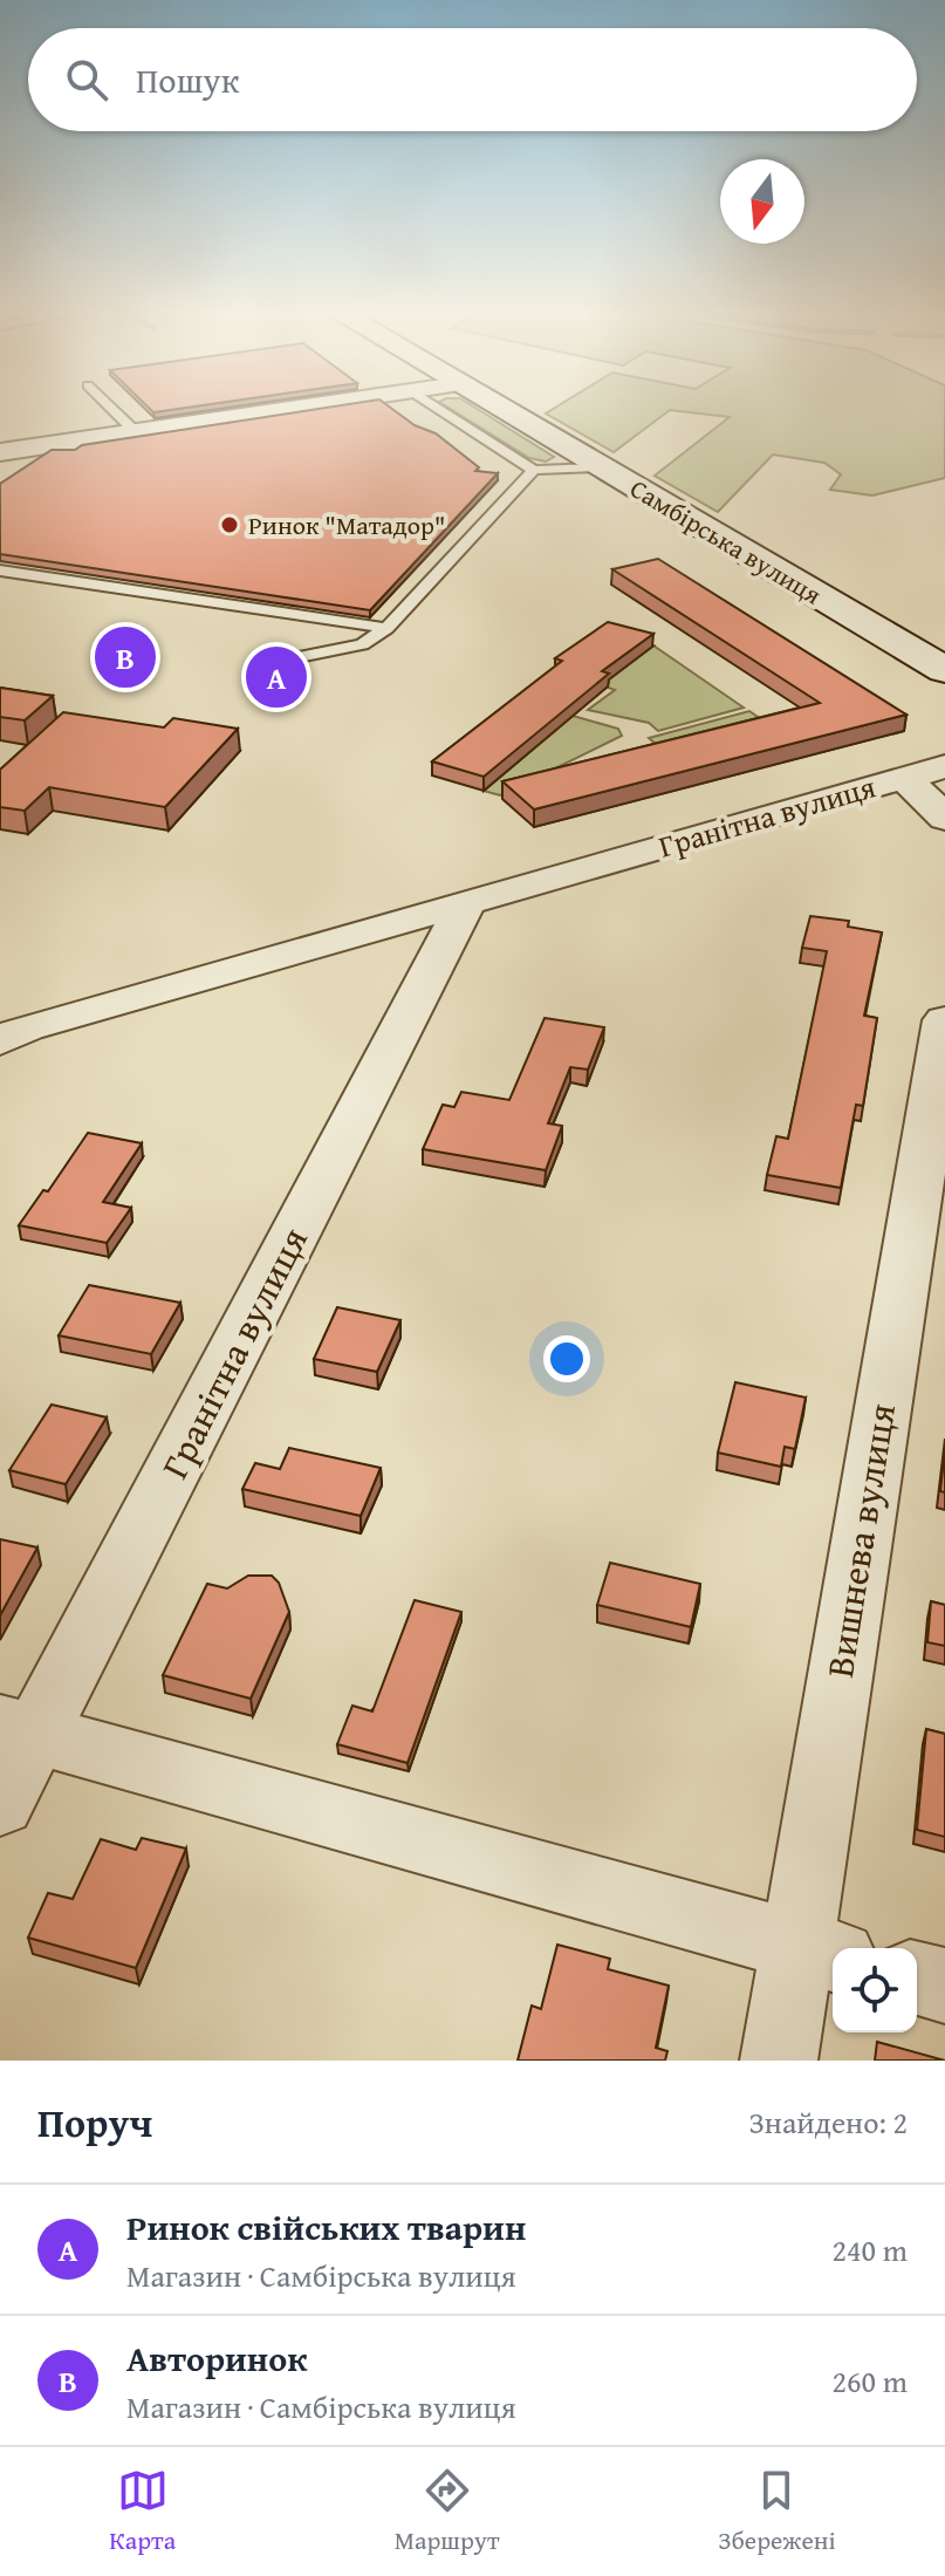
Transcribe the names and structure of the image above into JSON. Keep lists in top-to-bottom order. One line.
{"streets":{"main road":["Самбірська вулиця"],"street":["Гранітна вулиця","Вишнева вулиця"]},"places":["Ринок \"Матадор\""],"north":"bottom","page":{"search":"Пошук","pins":["B","A"],"heading":["Поруч","Знайдено: 2"],"list":[{"mark":"A","name":"Ринок свійських тварин","note":"Магазин · Самбірська вулиця","value":"240 m"},{"mark":"B","name":"Авторинок","note":"Магазин · Самбірська вулиця","value":"260 m"}],"nav":["Карта","Маршрут","Збережені"]}}
